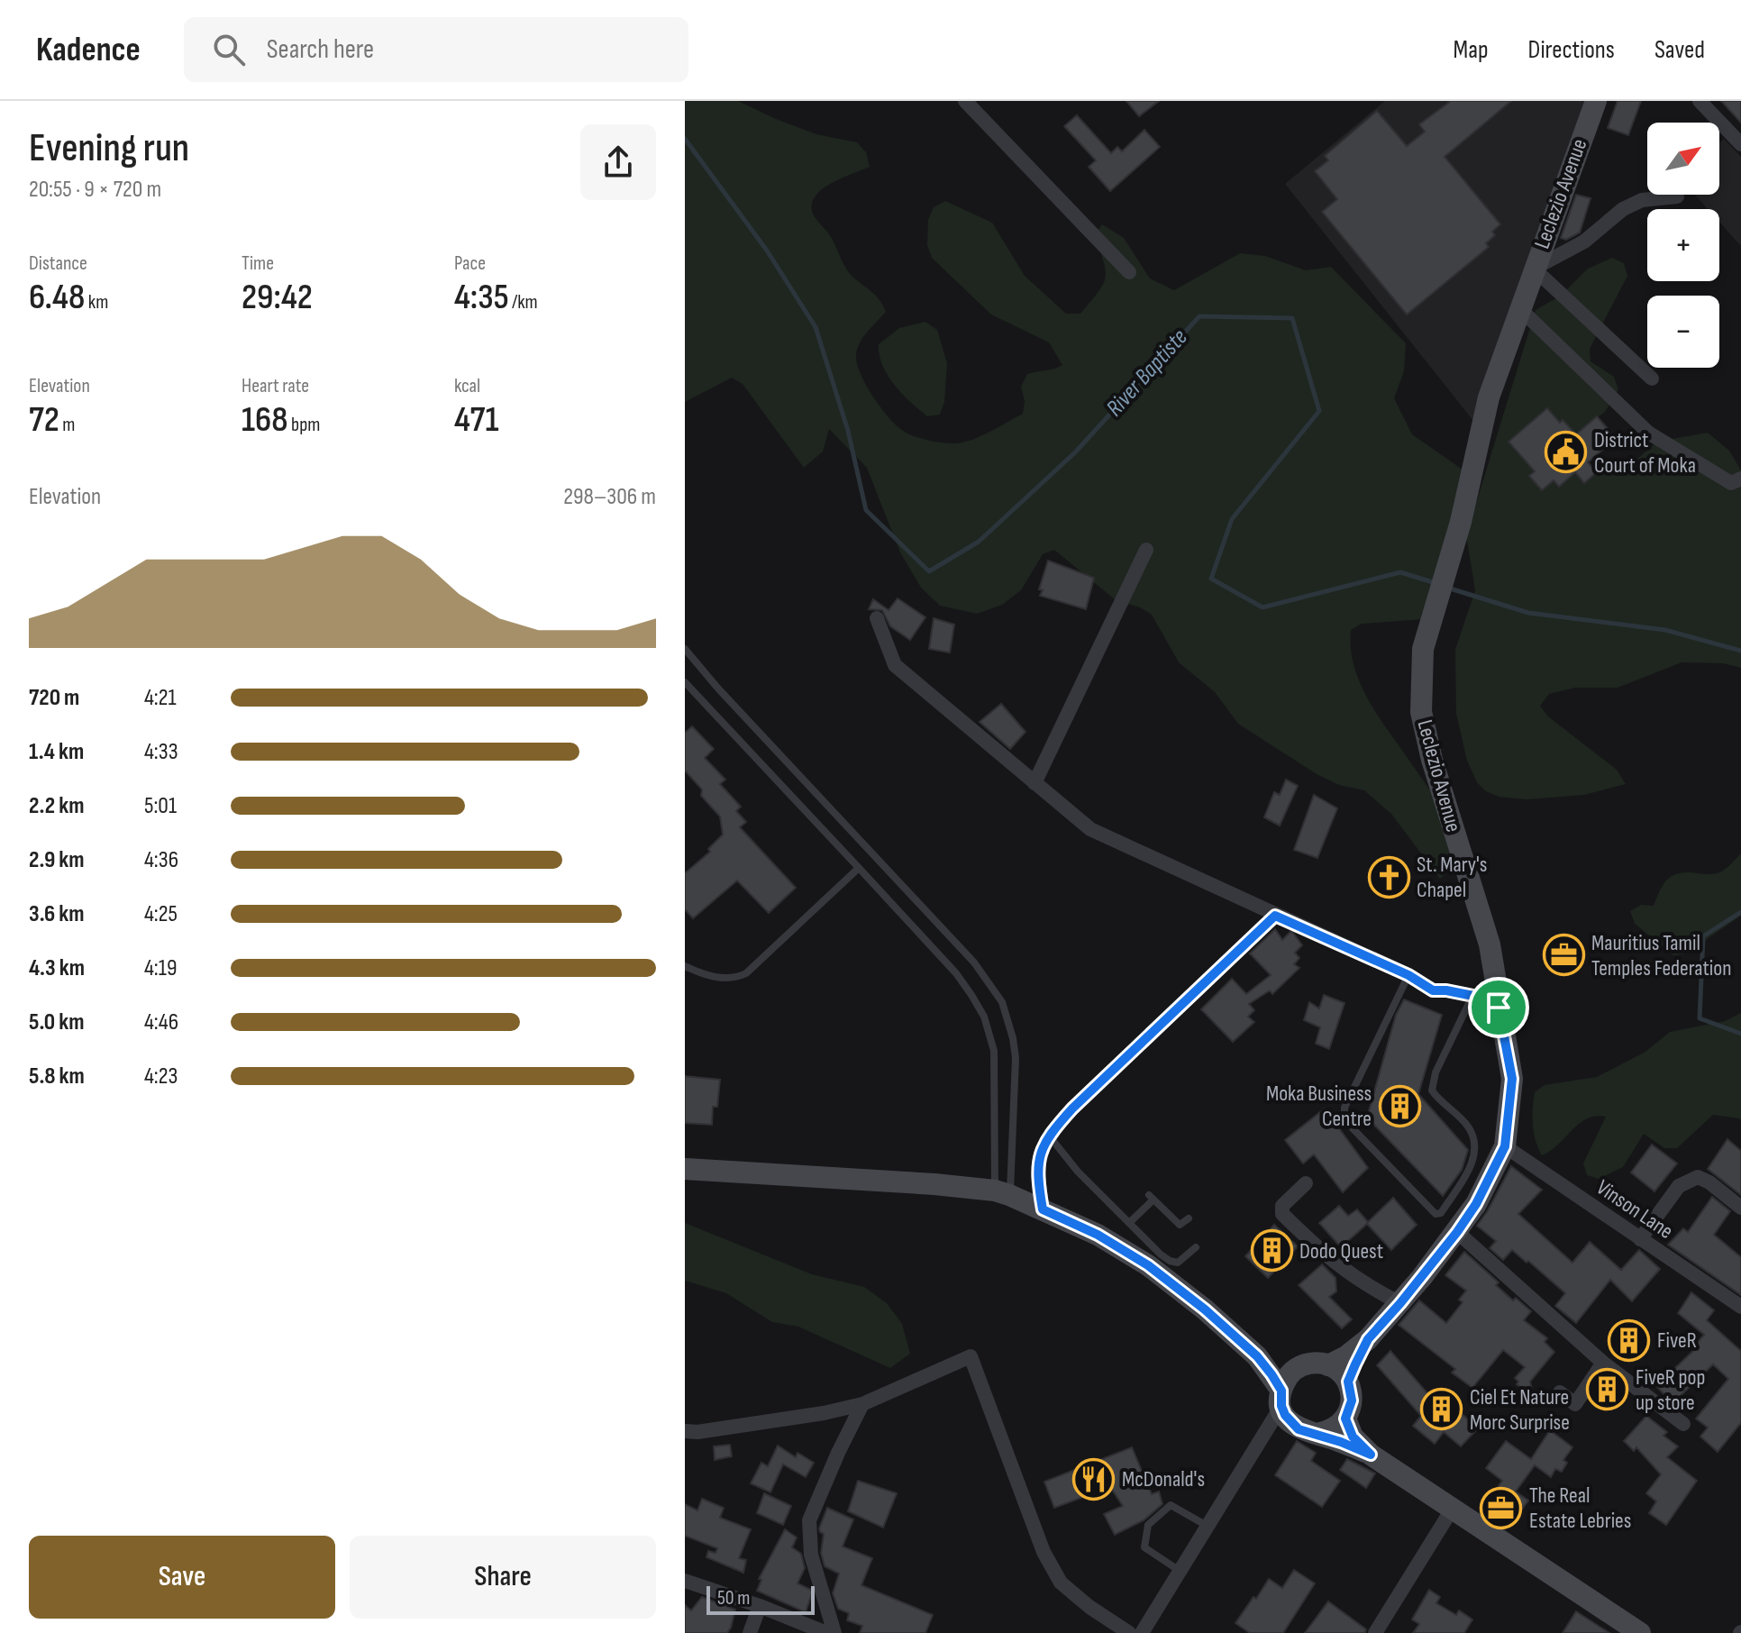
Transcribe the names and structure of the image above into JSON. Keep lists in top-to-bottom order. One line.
{"streets":{"main road":["Leclezio Avenue"],"street":["Vinson Lane"]},"crossings":[["Leclezio Avenue","Vinson Lane"]],"water":["River Baptiste"],"places":{"public building":["District Court of Moka"],"church":["St. Mary's Chapel"],"office":["Mauritius Tamil Temples Federation","The Real Estate Lebries"],"building":["Moka Business Centre","Dodo Quest","FiveR","FiveR pop up store","Ciel Et Nature Morc Surprise"],"restaurant":["McDonald's"]},"scale_bar":"50 m","north":"top right","page":{"header":"Kadence","search":"Search here","nav":["Map","Directions","Saved"],"heading":["Evening run","20:55 · 9 × 720 m"],"map_buttons":["+","−"],"stats":[["Distance","6.48 km"],["Time","29:42"],["Pace","4:35 /km"],["Elevation","72 m"],["Heart rate","168 bpm"],["kcal","471"]],"chart":["Elevation","298–306 m"],"list":[{"name":"720 m","note":"4:21"},{"name":"1.4 km","note":"4:33"},{"name":"2.2 km","note":"5:01"},{"name":"2.9 km","note":"4:36"},{"name":"3.6 km","note":"4:25"},{"name":"4.3 km","note":"4:19"},{"name":"5.0 km","note":"4:46"},{"name":"5.8 km","note":"4:23"}],"buttons":["Save","Share"],"scale":"50 m"}}
